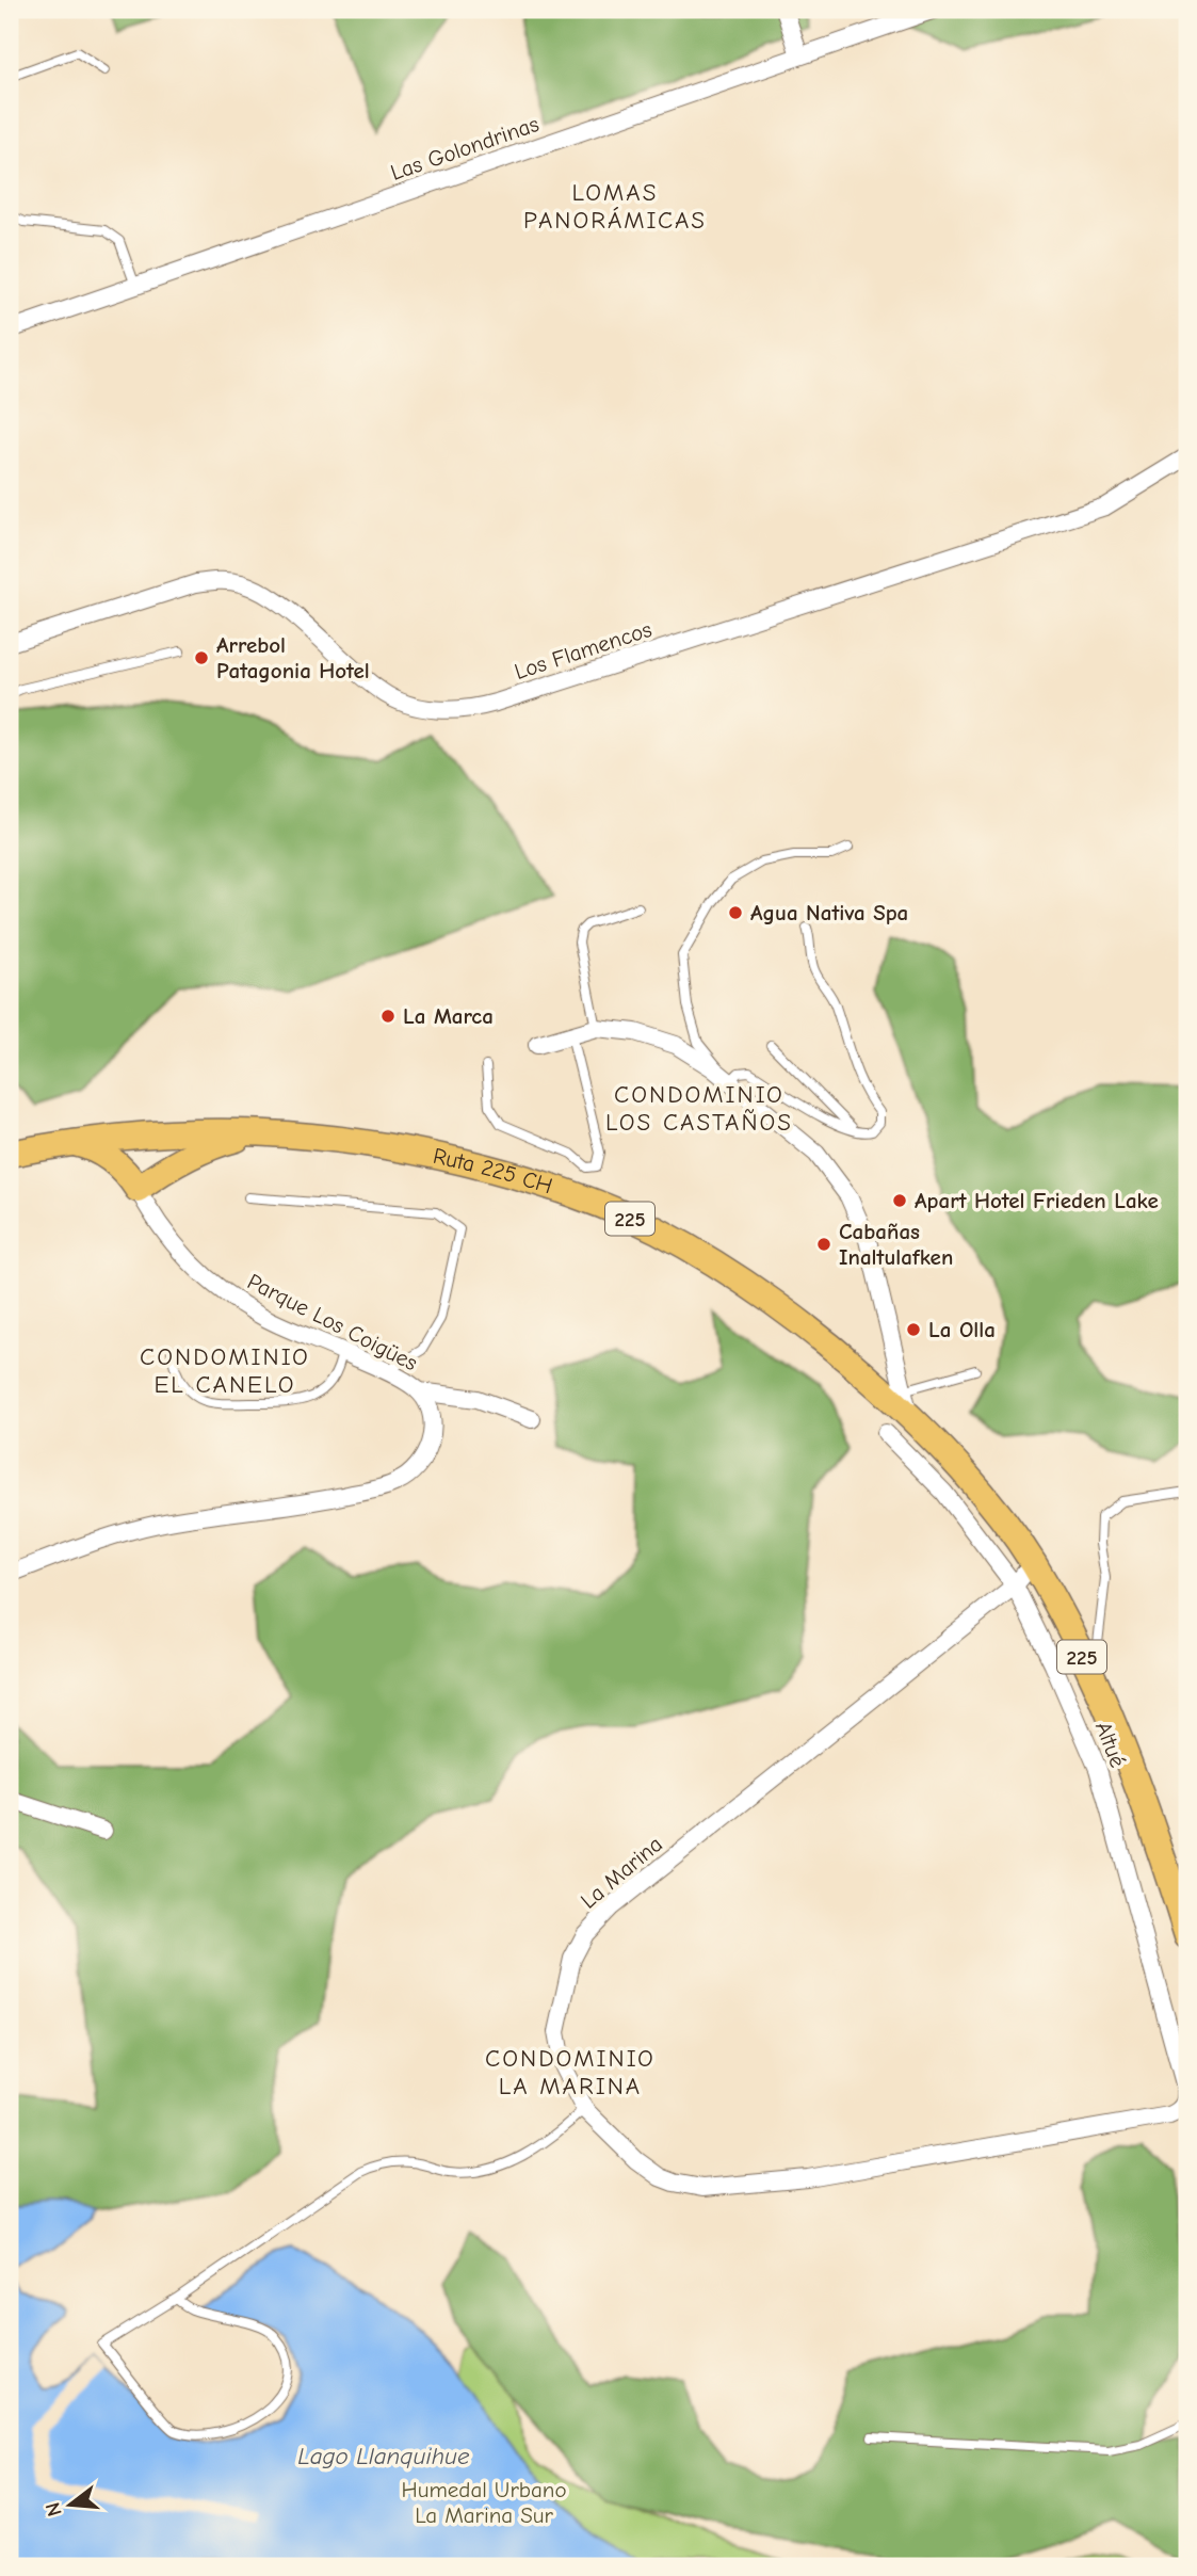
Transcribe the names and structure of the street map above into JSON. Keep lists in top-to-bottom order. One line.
{"streets":{"main road":["Ruta 225 CH","225"],"street":["Las Golondrinas","Los Flamencos","Parque Los Coigües","Altué","La Marina"]},"crossings":[["Ruta 225 CH","225"],["Ruta 225 CH","Parque Los Coigües"],["225","La Marina"],["Altué","La Marina"]],"districts":["LOMAS PANORÁMICAS","CONDOMINIO LOS CASTAÑOS","CONDOMINIO EL CANELO","CONDOMINIO LA MARINA"],"water":["Lago Llanquihue"],"parks":["Humedal Urbano La Marina Sur"],"places":["Arrebol Patagonia Hotel","Agua Nativa Spa","La Marca","Apart Hotel Frieden Lake","Cabañas Inaltulafken","La Olla"],"north":"left"}
